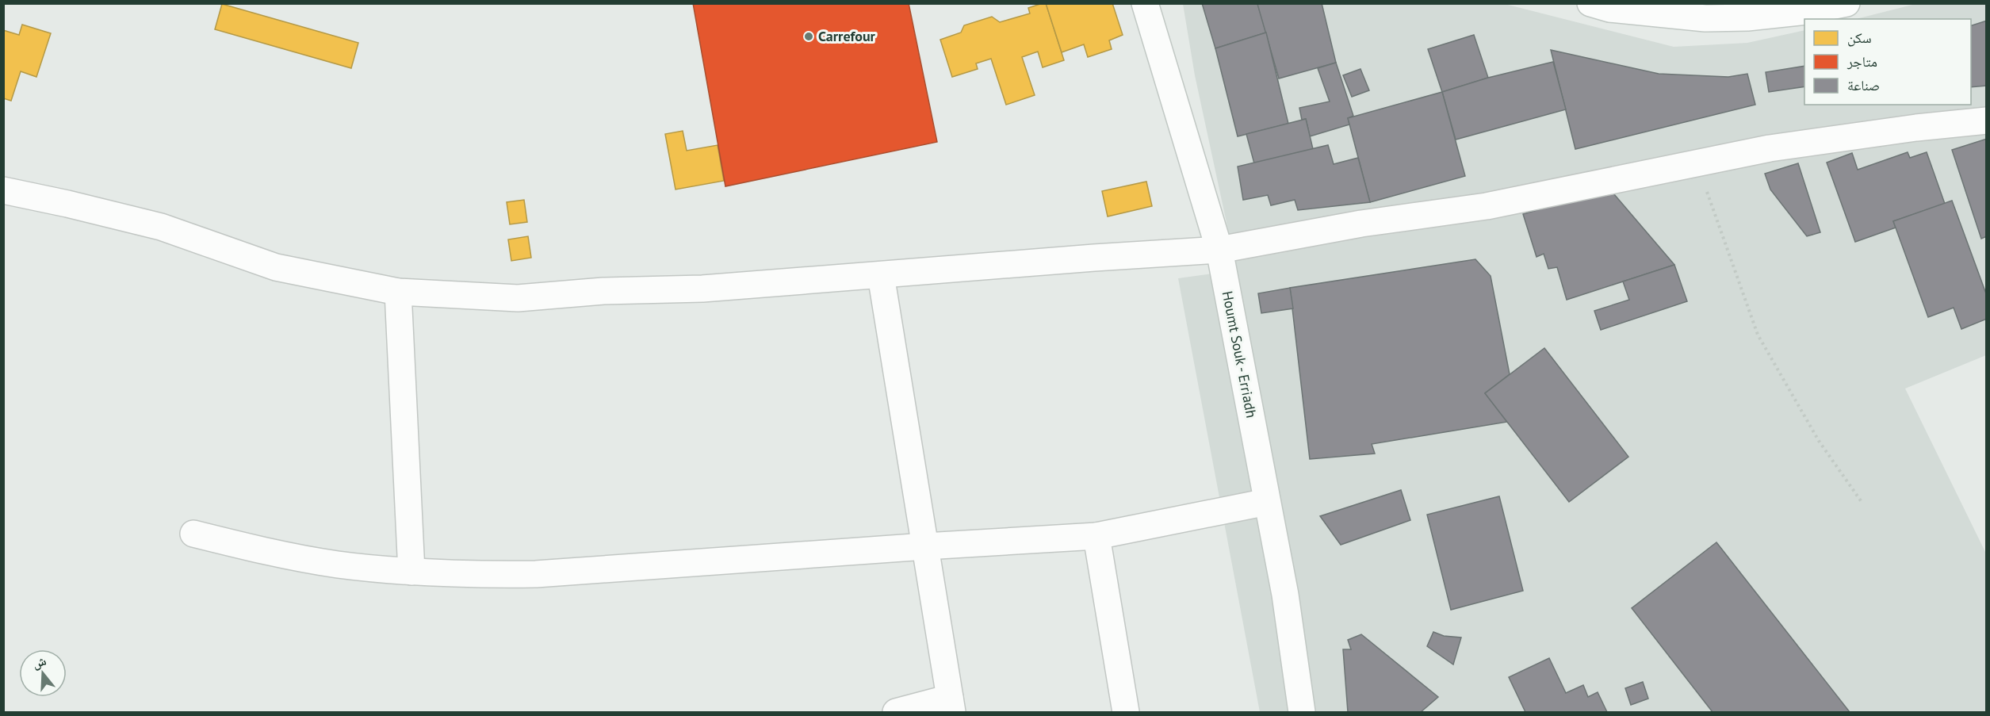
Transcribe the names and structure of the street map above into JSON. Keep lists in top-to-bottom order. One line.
{"streets":{"street":["Houmt Souk - Erriadh"]},"places":["Carrefour"],"legend":["سكن","متاجر","صناعة"],"north":"top"}
